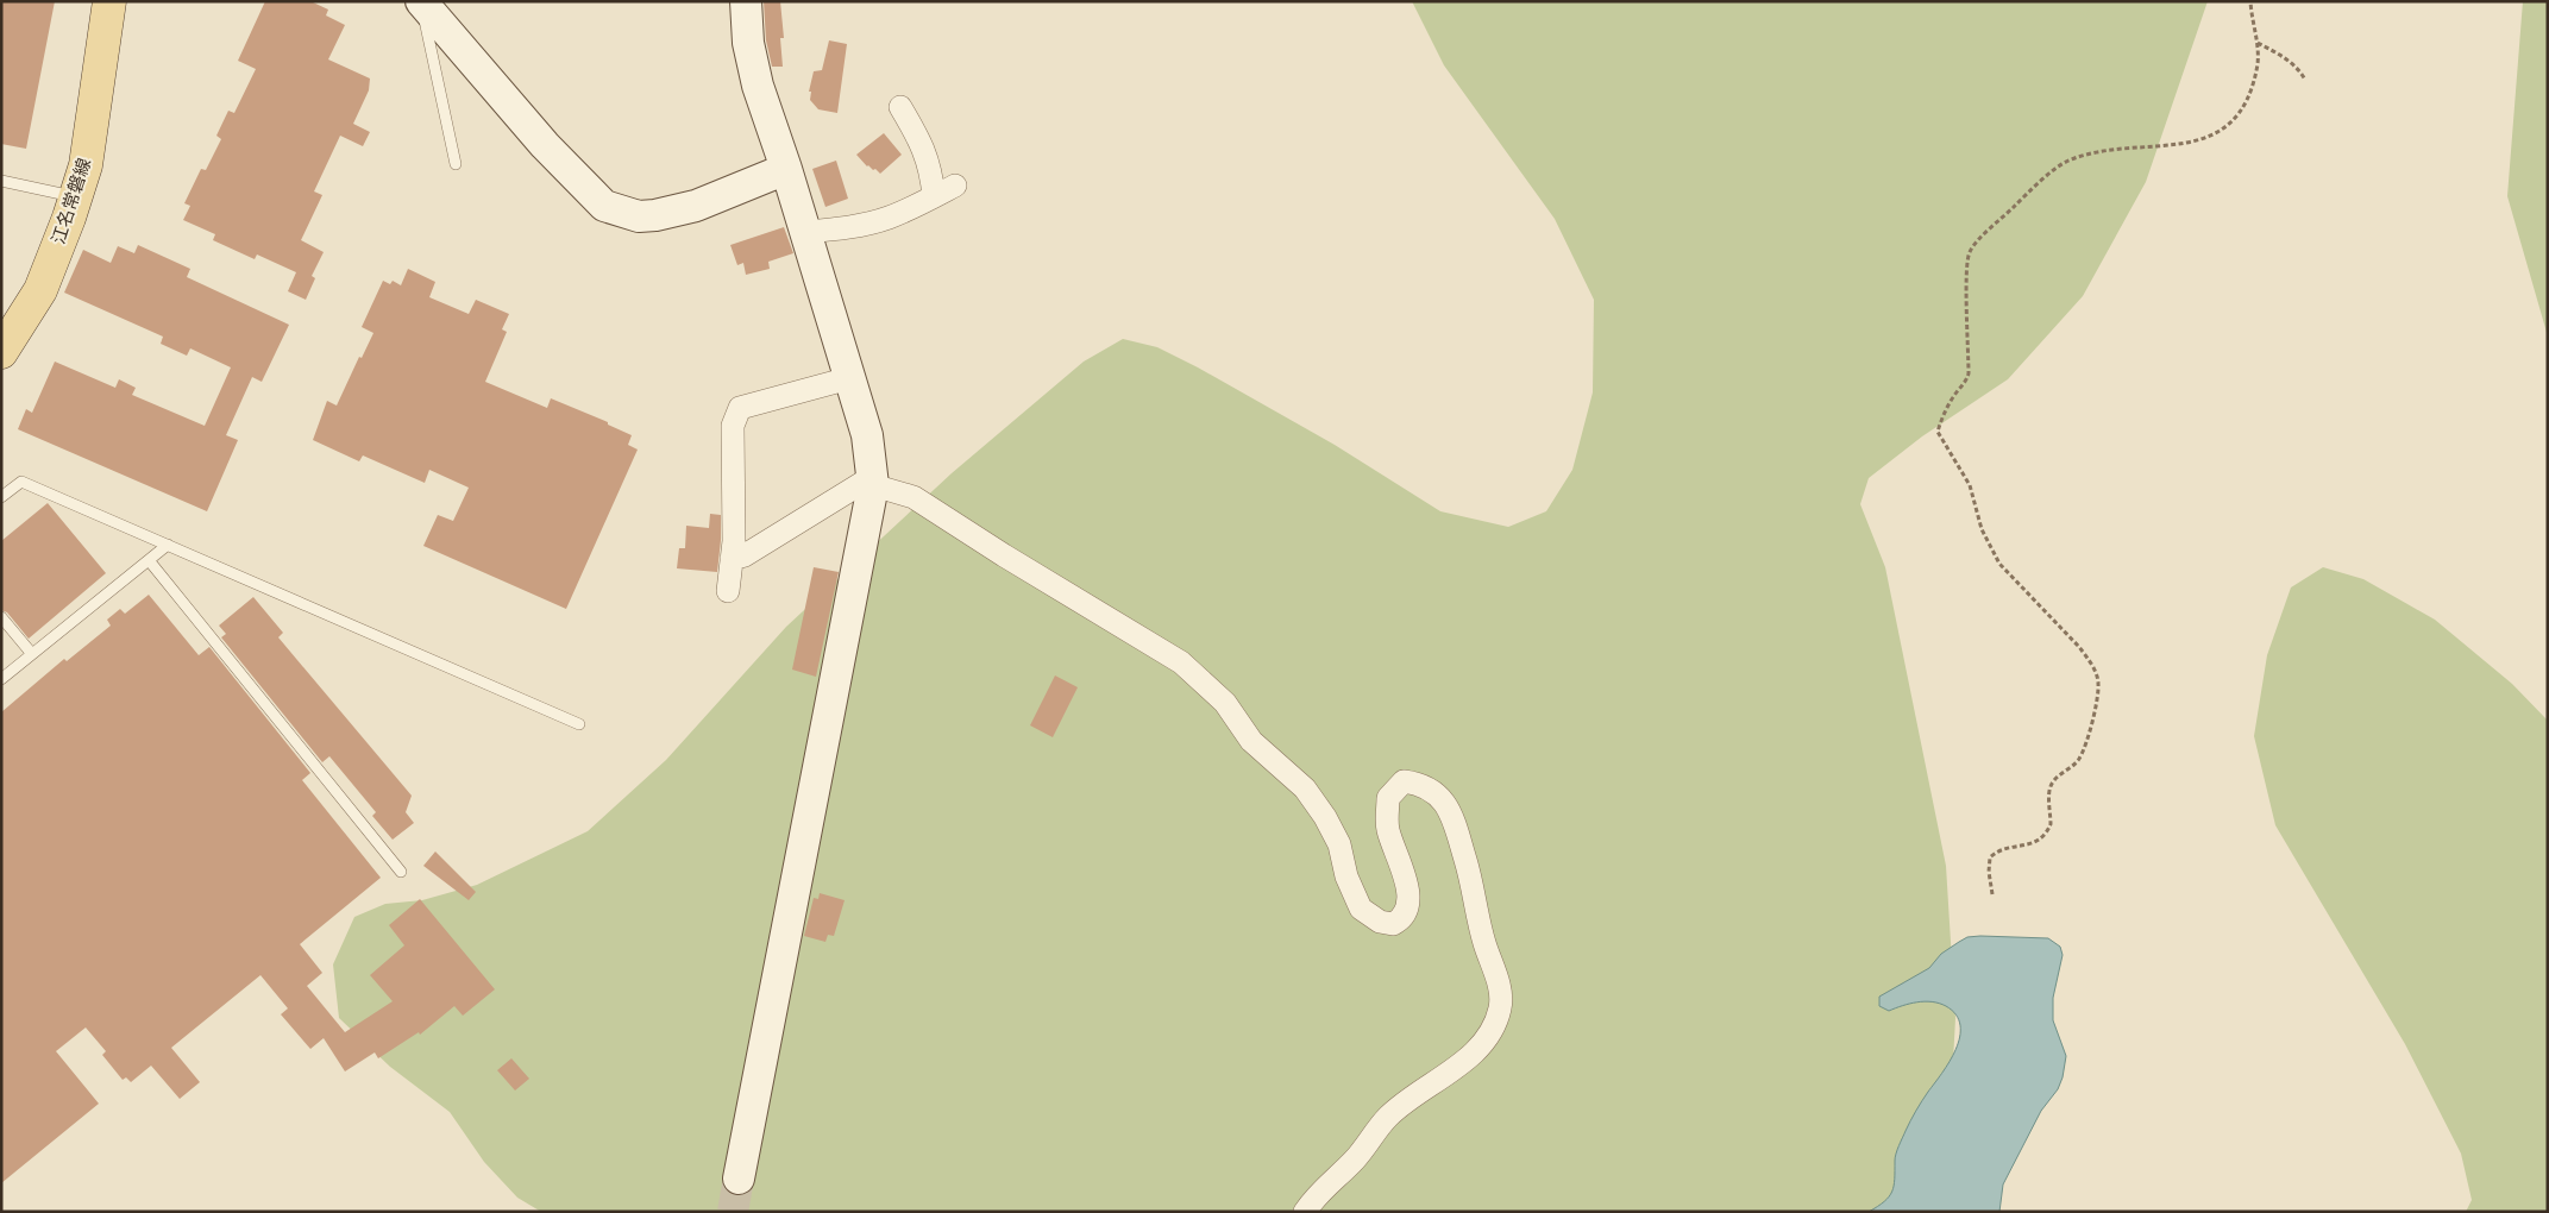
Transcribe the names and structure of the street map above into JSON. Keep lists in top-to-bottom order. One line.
{"streets":{"main road":["江名常磐線"]}}
